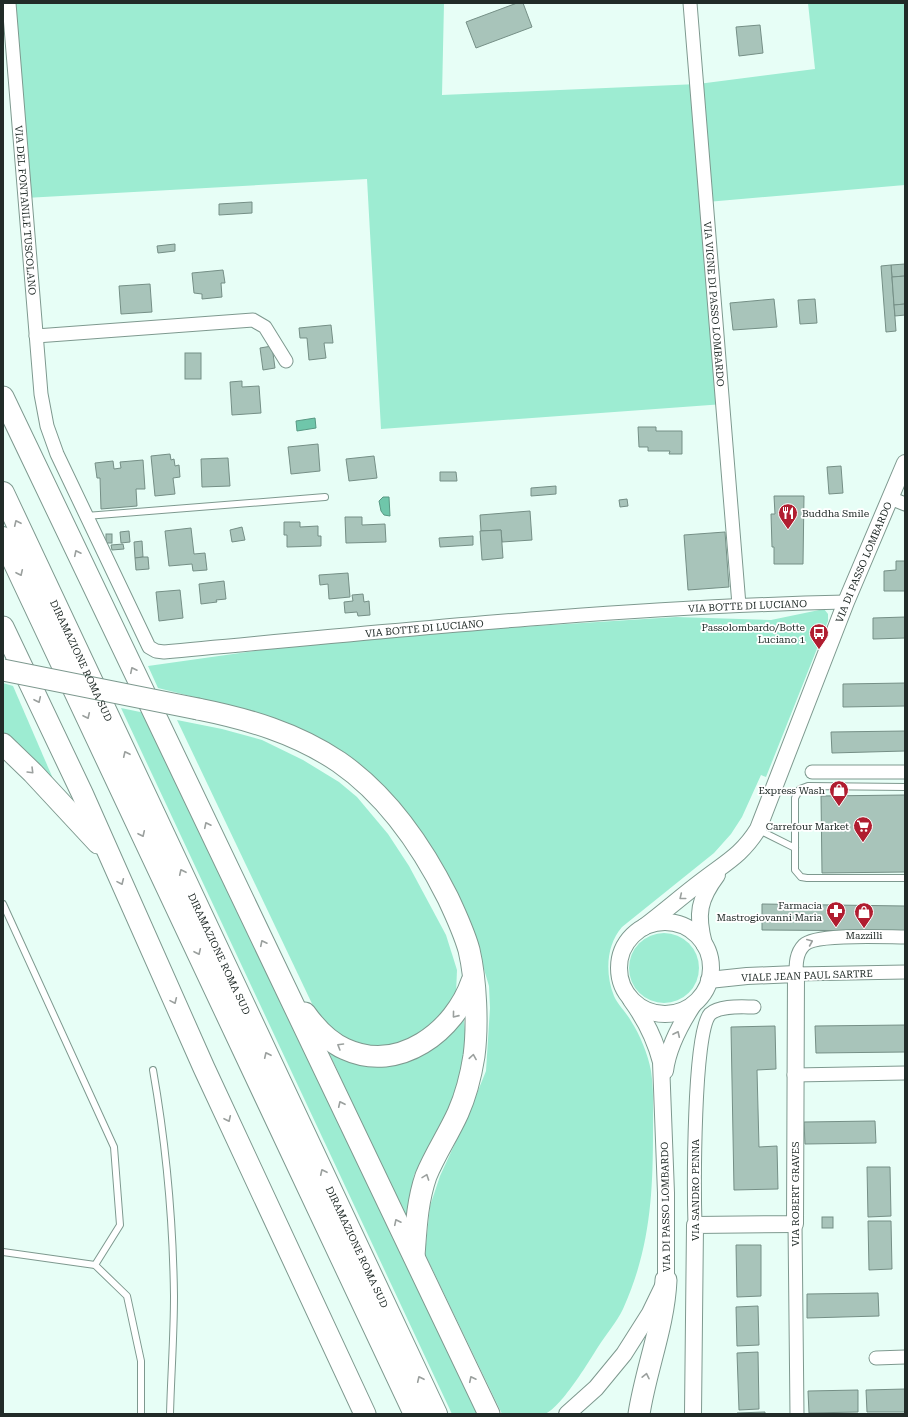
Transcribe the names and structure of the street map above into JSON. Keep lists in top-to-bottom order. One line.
{"streets":{"highway":["DIRAMAZIONE ROMA SUD"],"street":["VIA DEL FONTANILE TUSCOLANO","VIA VIGNE DI PASSO LOMBARDO","VIA DI PASSO LOMBARDO","VIA BOTTE DI LUCIANO","VIALE JEAN PAUL SARTRE","VIA SANDRO PENNA","VIA ROBERT GRAVES"]},"crossings":[["VIA DEL FONTANILE TUSCOLANO","VIA BOTTE DI LUCIANO"],["VIA VIGNE DI PASSO LOMBARDO","VIA BOTTE DI LUCIANO"],["VIA DI PASSO LOMBARDO","VIA BOTTE DI LUCIANO"],["VIA DI PASSO LOMBARDO","VIALE JEAN PAUL SARTRE"],["VIALE JEAN PAUL SARTRE","VIA ROBERT GRAVES"]],"places":{"restaurant":["Buddha Smile"],"bus stop":["Passolombardo/Botte Luciano 1"],"shop":["Express Wash","Mazzilli"],"supermarket":["Carrefour Market"],"pharmacy":["Farmacia Mastrogiovanni Maria"]}}
